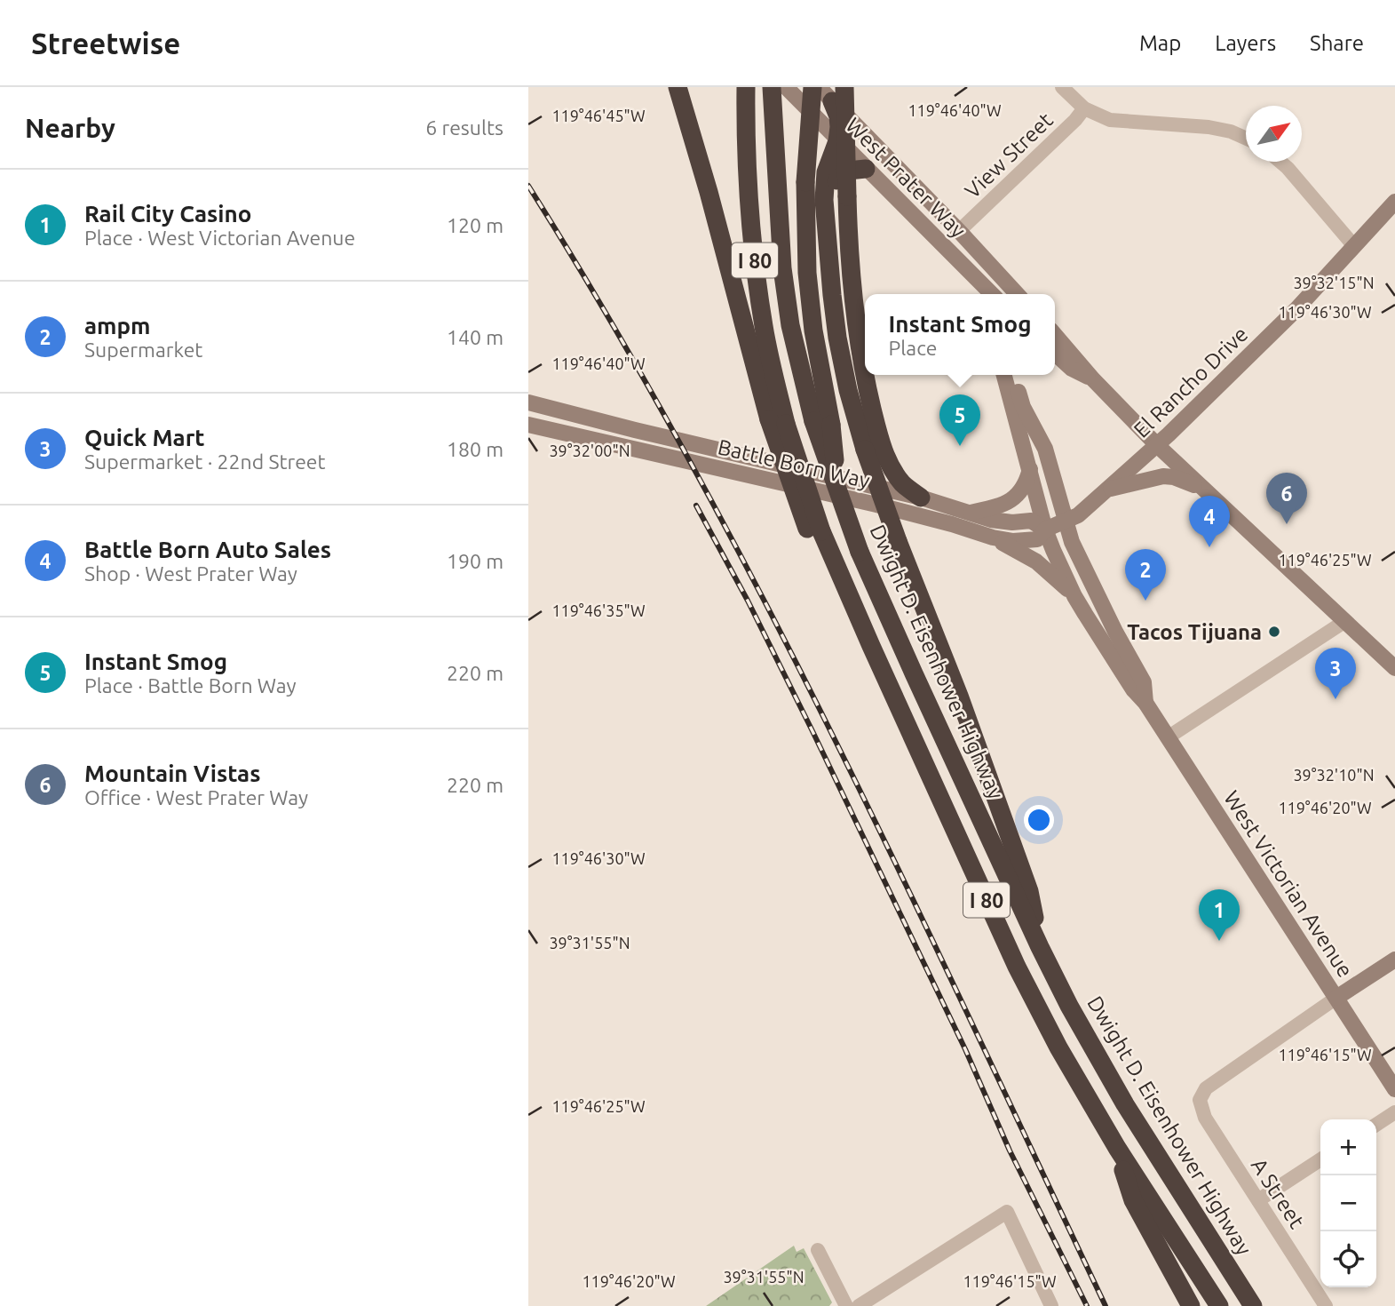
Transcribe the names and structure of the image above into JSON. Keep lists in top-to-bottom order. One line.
{"streets":{"highway":["I 80","Dwight D. Eisenhower Highway"],"main road":["West Prater Way","El Rancho Drive","Battle Born Way","West Victorian Avenue"],"street":["View Street","A Street"]},"crossings":[["View Street","West Prater Way"],["El Rancho Drive","Battle Born Way"],["El Rancho Drive","West Victorian Avenue"],["Battle Born Way","West Victorian Avenue"],["West Victorian Avenue","A Street"]],"places":["Tacos Tijuana"],"north":"top right","page":{"header":"Streetwise","nav":["Map","Layers","Share"],"heading":["Nearby","6 results"],"list":[{"mark":"1","name":"Rail City Casino","note":"Place · West Victorian Avenue","value":"120 m"},{"mark":"2","name":"ampm","note":"Supermarket","value":"140 m"},{"mark":"3","name":"Quick Mart","note":"Supermarket · 22nd Street","value":"180 m"},{"mark":"4","name":"Battle Born Auto Sales","note":"Shop · West Prater Way","value":"190 m"},{"mark":"5","name":"Instant Smog","note":"Place · Battle Born Way","value":"220 m"},{"mark":"6","name":"Mountain Vistas","note":"Office · West Prater Way","value":"220 m"}],"popup":["Instant Smog","Place"],"pins":["5","6","4","2","3","1"],"map_buttons":["+","−"]},"coordinates":["119°46'40\"W","119°46'45\"W","39°32'15\"N","119°46'30\"W","39°32'00\"N","119°46'25\"W","119°46'35\"W","39°32'10\"N","119°46'20\"W","39°31'55\"N","119°46'15\"W"]}
